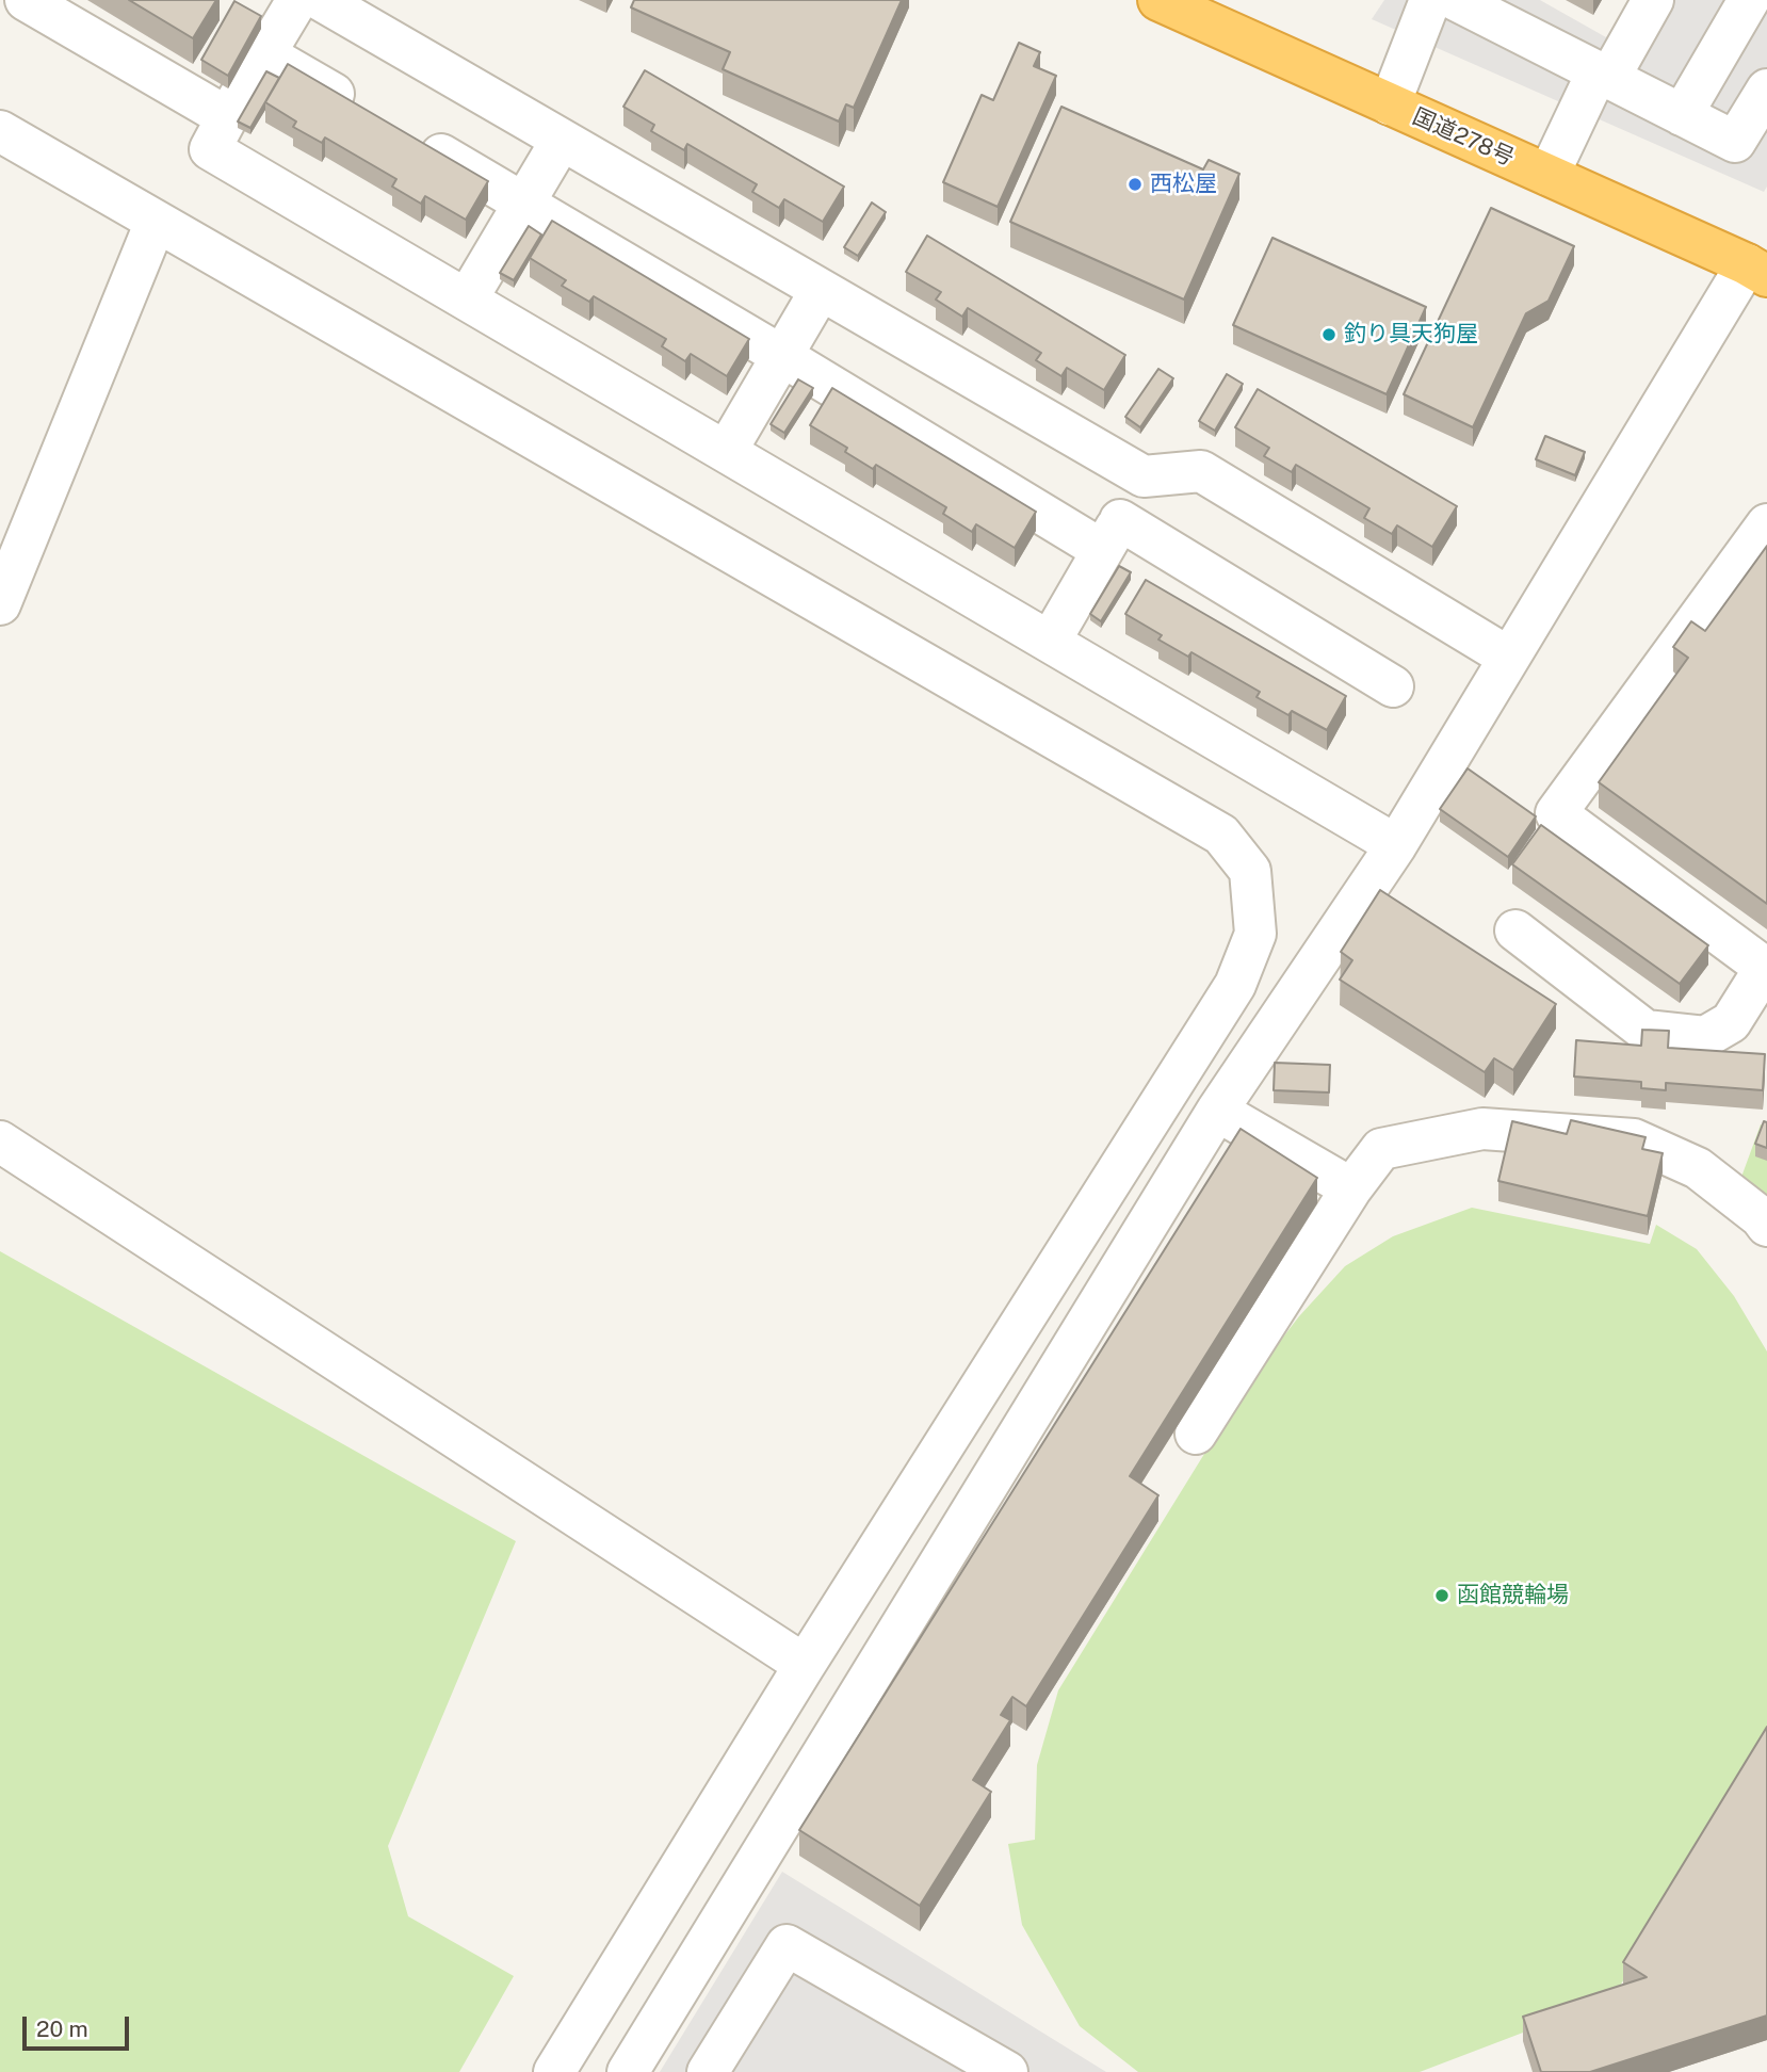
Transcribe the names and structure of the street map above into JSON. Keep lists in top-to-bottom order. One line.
{"streets":{"highway":["国道278号"]},"places":["西松屋","釣り具天狗屋","函館競輪場"],"scale_bar":"20 m"}
